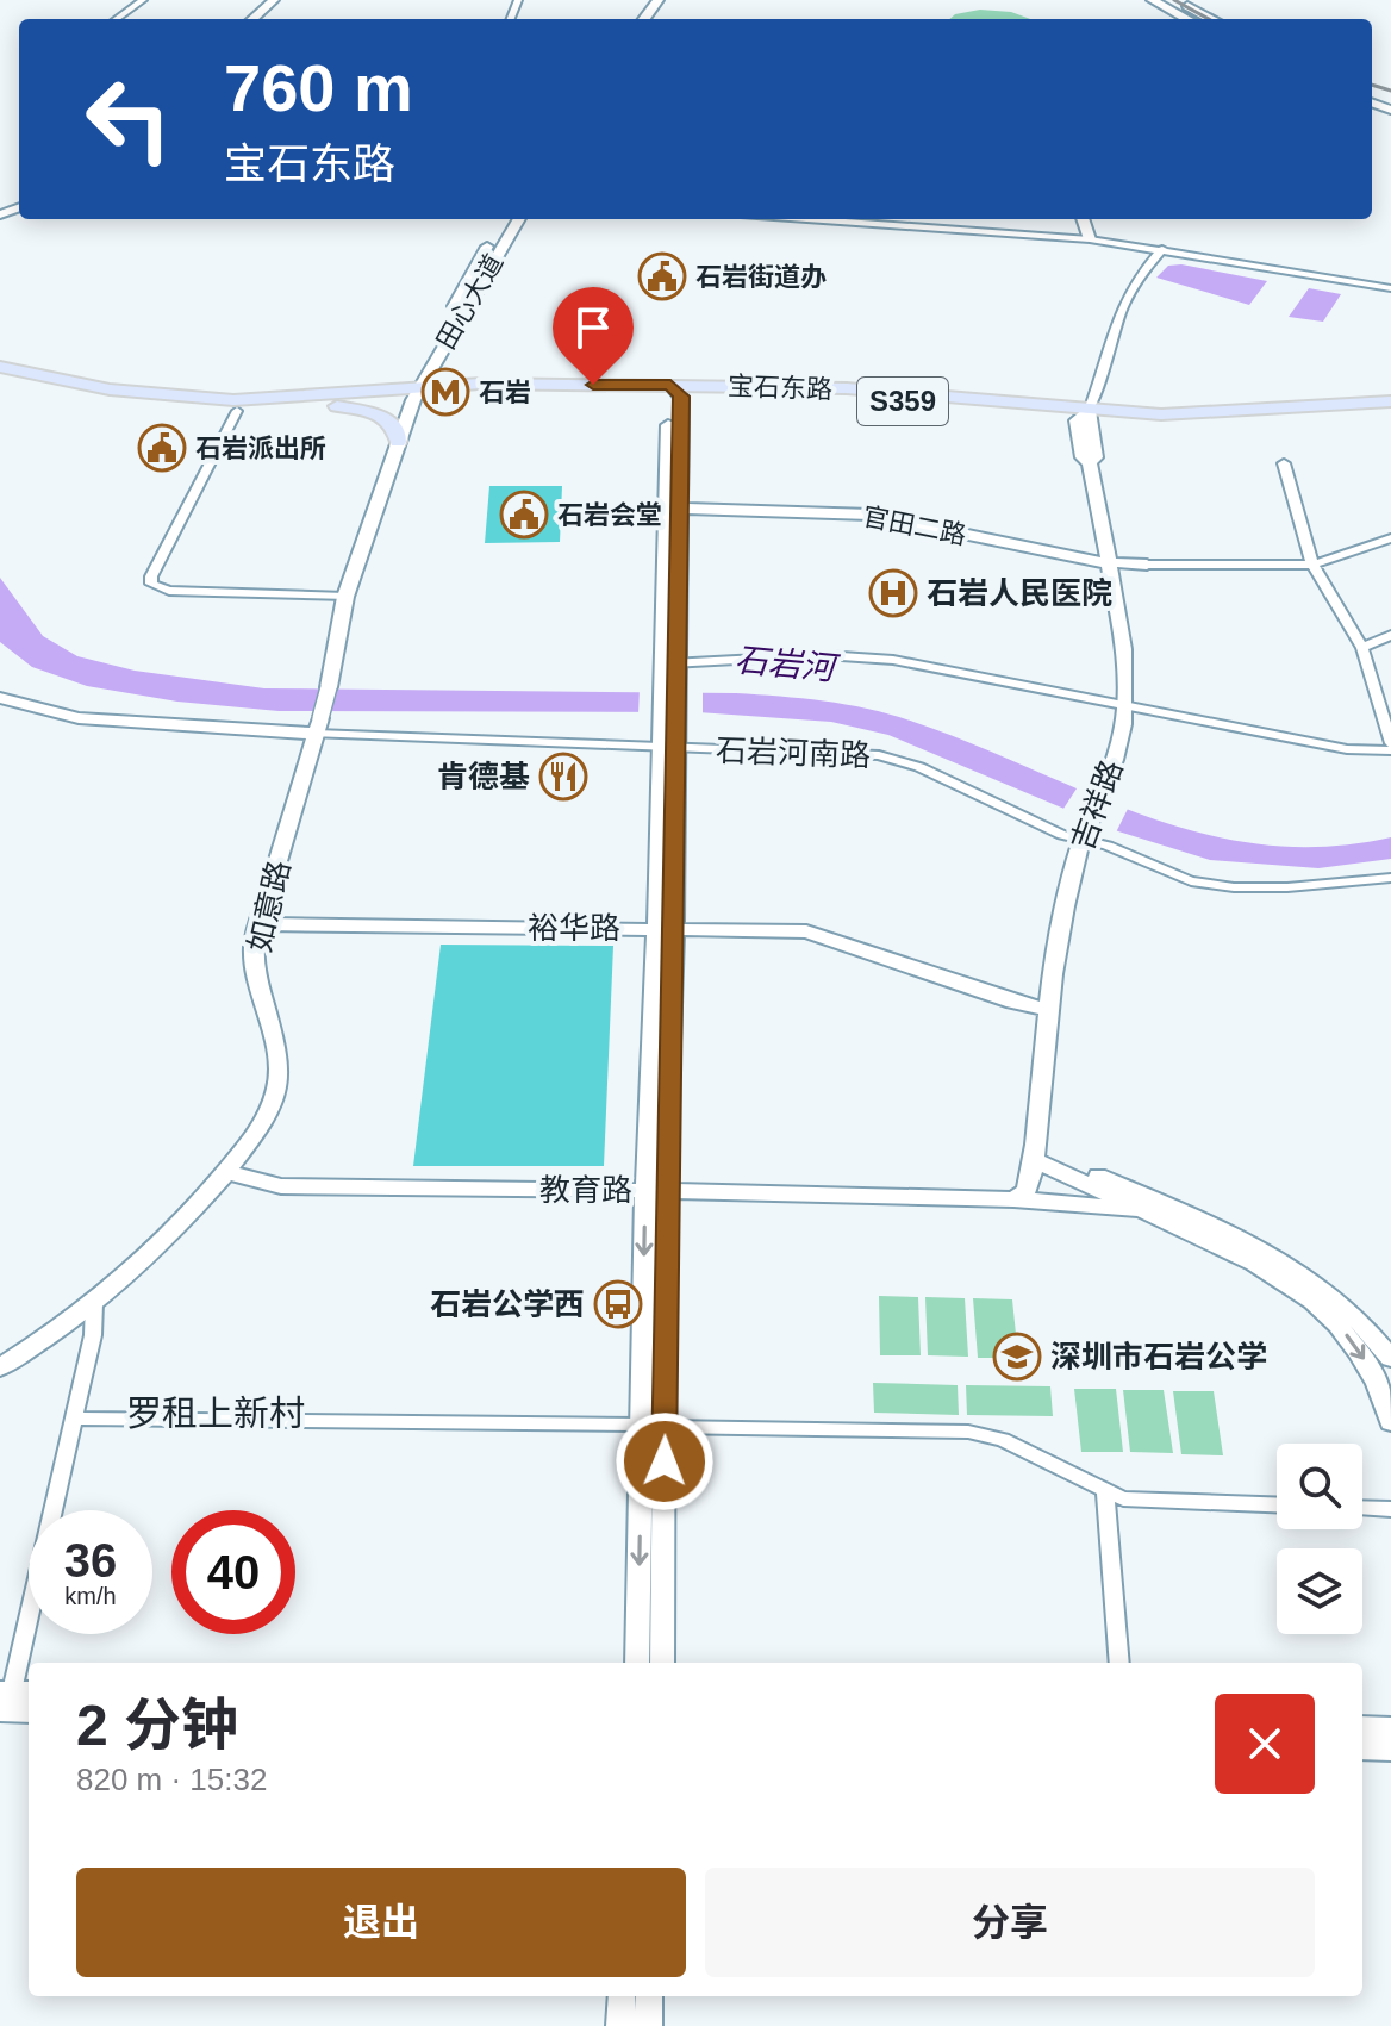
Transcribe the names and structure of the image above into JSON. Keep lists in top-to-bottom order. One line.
{"streets":{"main road":["宝石东路","S359"],"street":["田心大道","官田二路","石岩河南路","吉祥路","如意路","裕华路","教育路"]},"crossings":[["田心大道","宝石东路"],["田心大道","如意路"],["宝石东路","吉祥路"],["宝石东路","如意路"],["官田二路","吉祥路"],["石岩河南路","吉祥路"],["石岩河南路","如意路"],["吉祥路","裕华路"],["如意路","裕华路"],["如意路","教育路"]],"districts":["罗租上新村"],"water":["石岩河"],"places":{"public building":["石岩街道办","石岩派出所","石岩会堂"],"metro station":["石岩"],"hospital":["石岩人民医院"],"restaurant":["肯德基"],"bus stop":["石岩公学西"],"school or university":["深圳市石岩公学"]},"page":{"turn":["760 m","宝石东路"],"speed":"36 km/h","limit":"40","heading":["2 分钟","820 m · 15:32"],"buttons":["退出","分享"]}}
